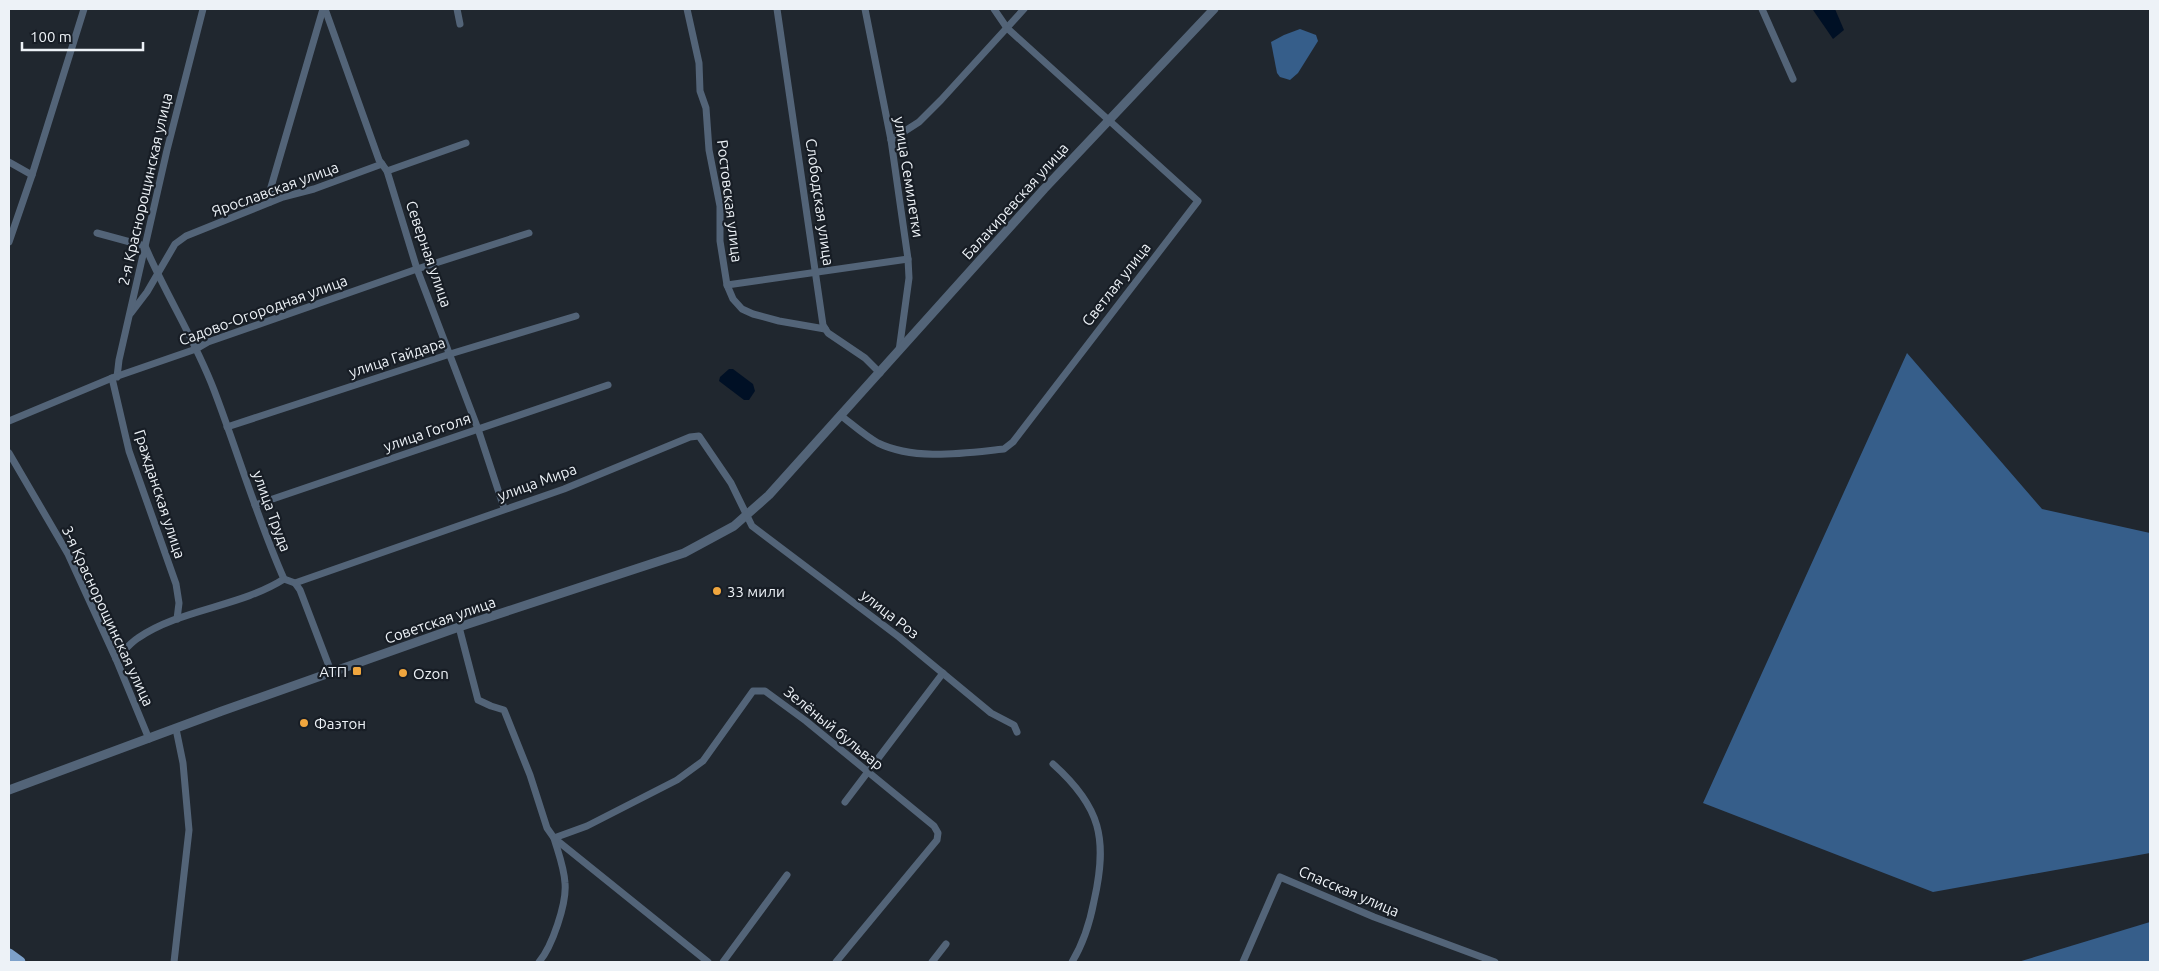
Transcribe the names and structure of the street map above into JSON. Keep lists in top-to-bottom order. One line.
{"streets":{"street":["улица Семилетки","2-я Краснорощинская улица","Ярославская улица","Ростовская улица","Балакиревская улица","Слободская улица","Северная улица","Светлая улица","Садово-Огородная улица","улица Гайдара","улица Гоголя","улица Мира","Гражданская улица","улица Труда","улица Роз","3-я Краснорощинская улица","Советская улица","Зелёный бульвар","Спасская улица"]},"crossings":[["улица Семилетки","Балакиревская улица"],["2-я Краснорощинская улица","Ярославская улица"],["2-я Краснорощинская улица","Садово-Огородная улица"],["2-я Краснорощинская улица","Гражданская улица"],["2-я Краснорощинская улица","улица Труда"],["Ярославская улица","Северная улица"],["Ярославская улица","улица Труда"],["Ростовская улица","Слободская улица"],["Балакиревская улица","Светлая улица"],["Балакиревская улица","Советская улица"],["Северная улица","Садово-Огородная улица"],["Северная улица","улица Гайдара"],["Северная улица","улица Гоголя"],["Северная улица","улица Мира"],["Светлая улица","Советская улица"],["Садово-Огородная улица","Гражданская улица"],["Садово-Огородная улица","улица Труда"],["улица Гайдара","улица Труда"],["улица Гоголя","улица Труда"],["улица Мира","улица Роз"],["улица Мира","Советская улица"],["улица Роз","Советская улица"],["3-я Краснорощинская улица","Советская улица"]],"places":{"other":["33 мили","Ozon","Фаэтон"],"transit":["АТП"]},"scale_bar":"100 m"}
